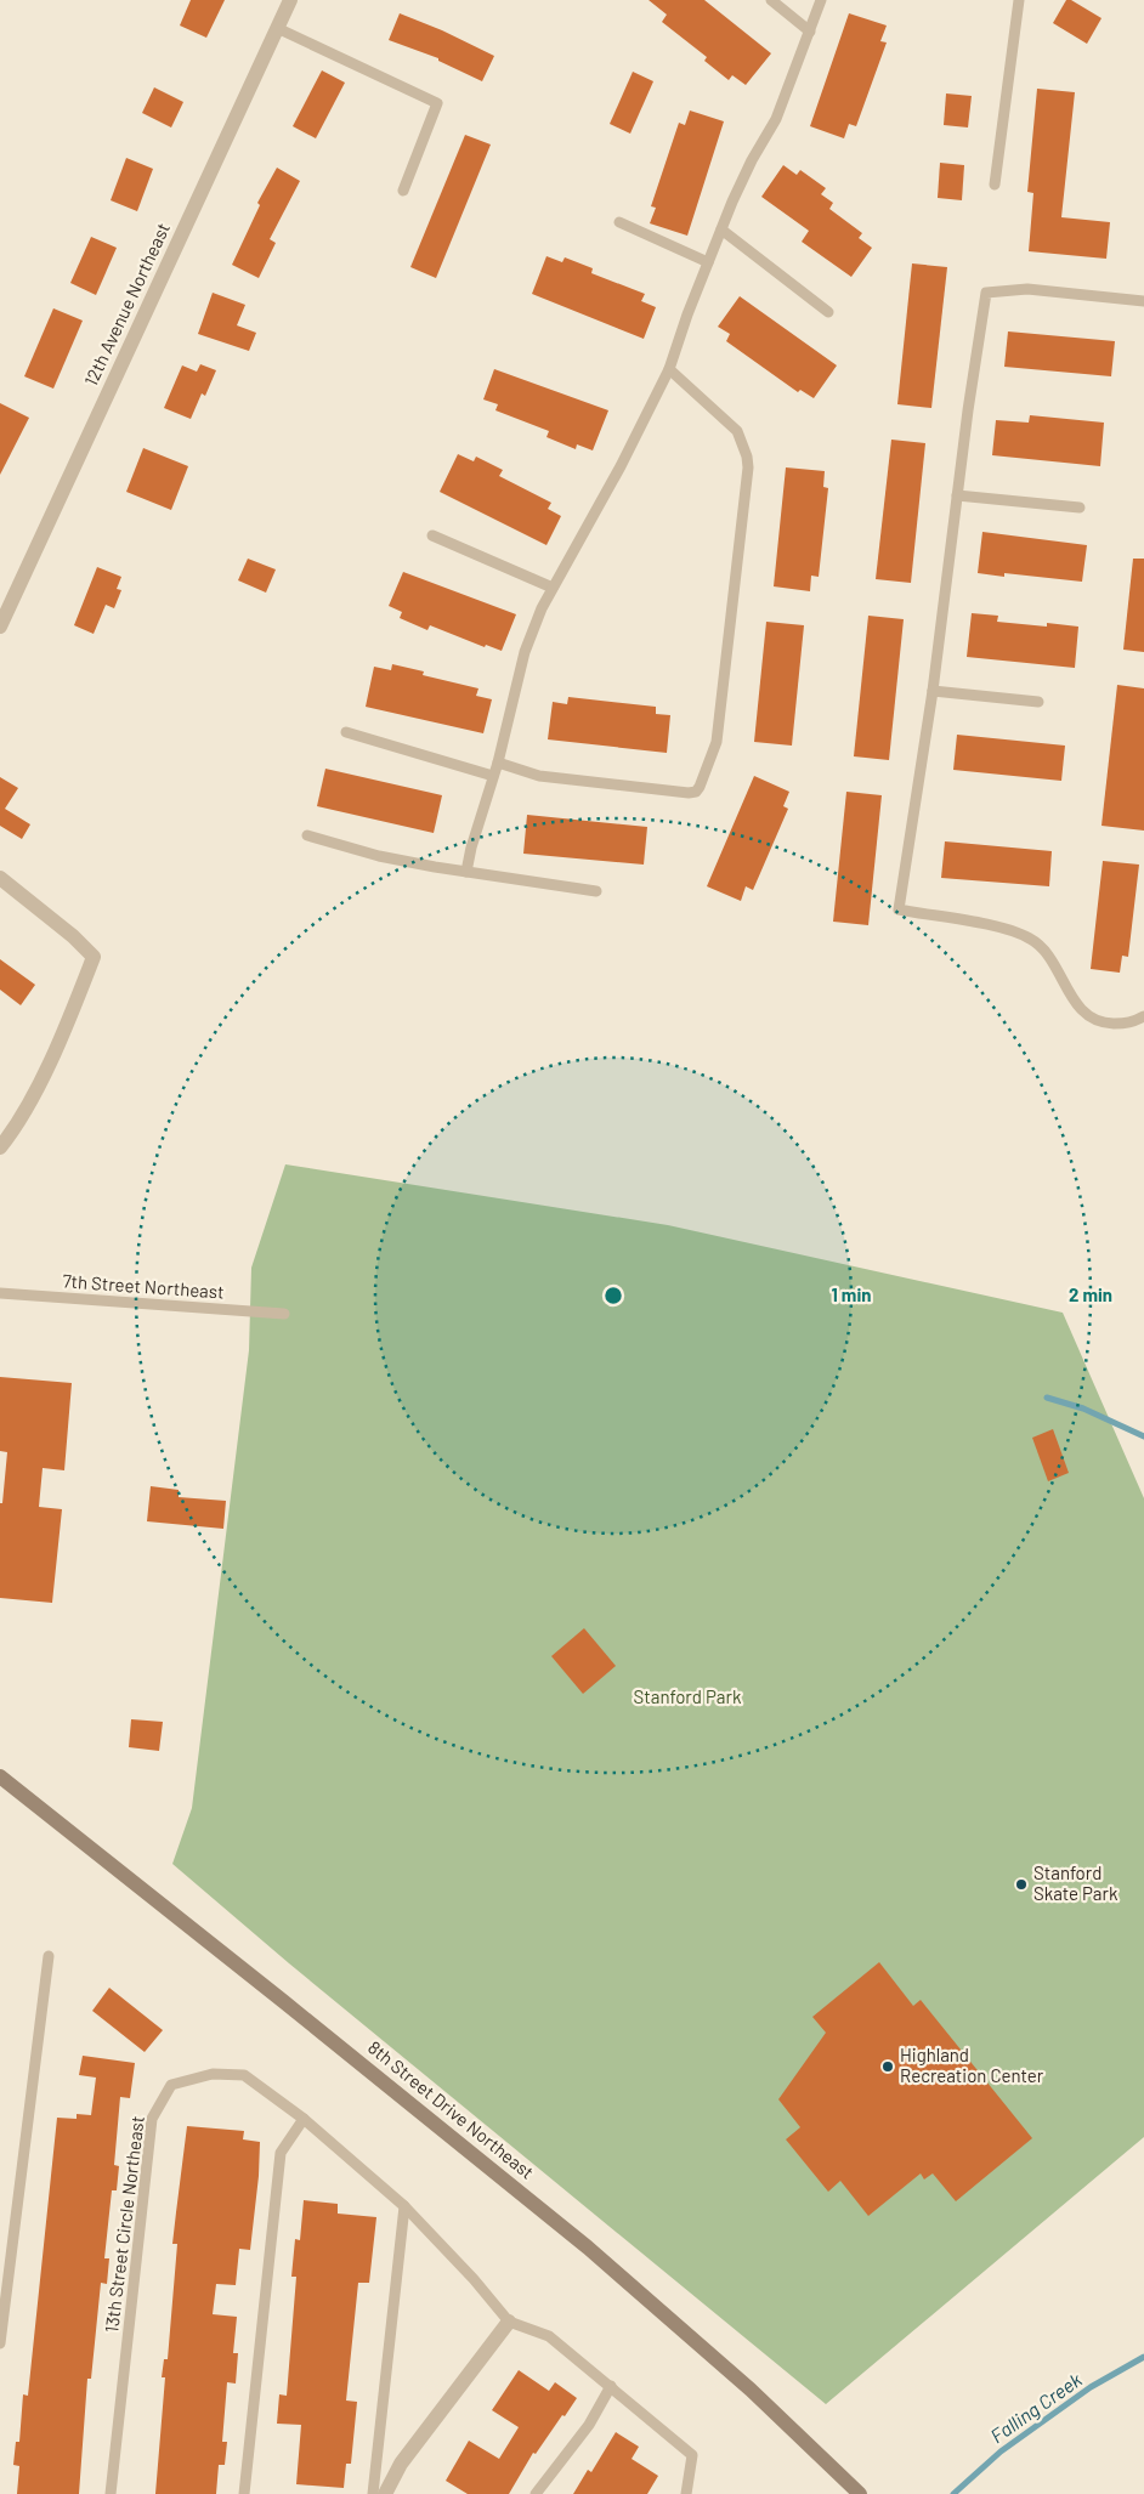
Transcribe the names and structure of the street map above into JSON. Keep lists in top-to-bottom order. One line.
{"streets":{"main road":["8th Street Drive Northeast"],"street":["12th Avenue Northeast"],"lane":["7th Street Northeast","13th Street Circle Northeast"]},"water":["Falling Creek"],"parks":["Stanford Park"],"places":["Stanford Skate Park","Highland Recreation Center"],"rings":["1 min","2 min"]}
